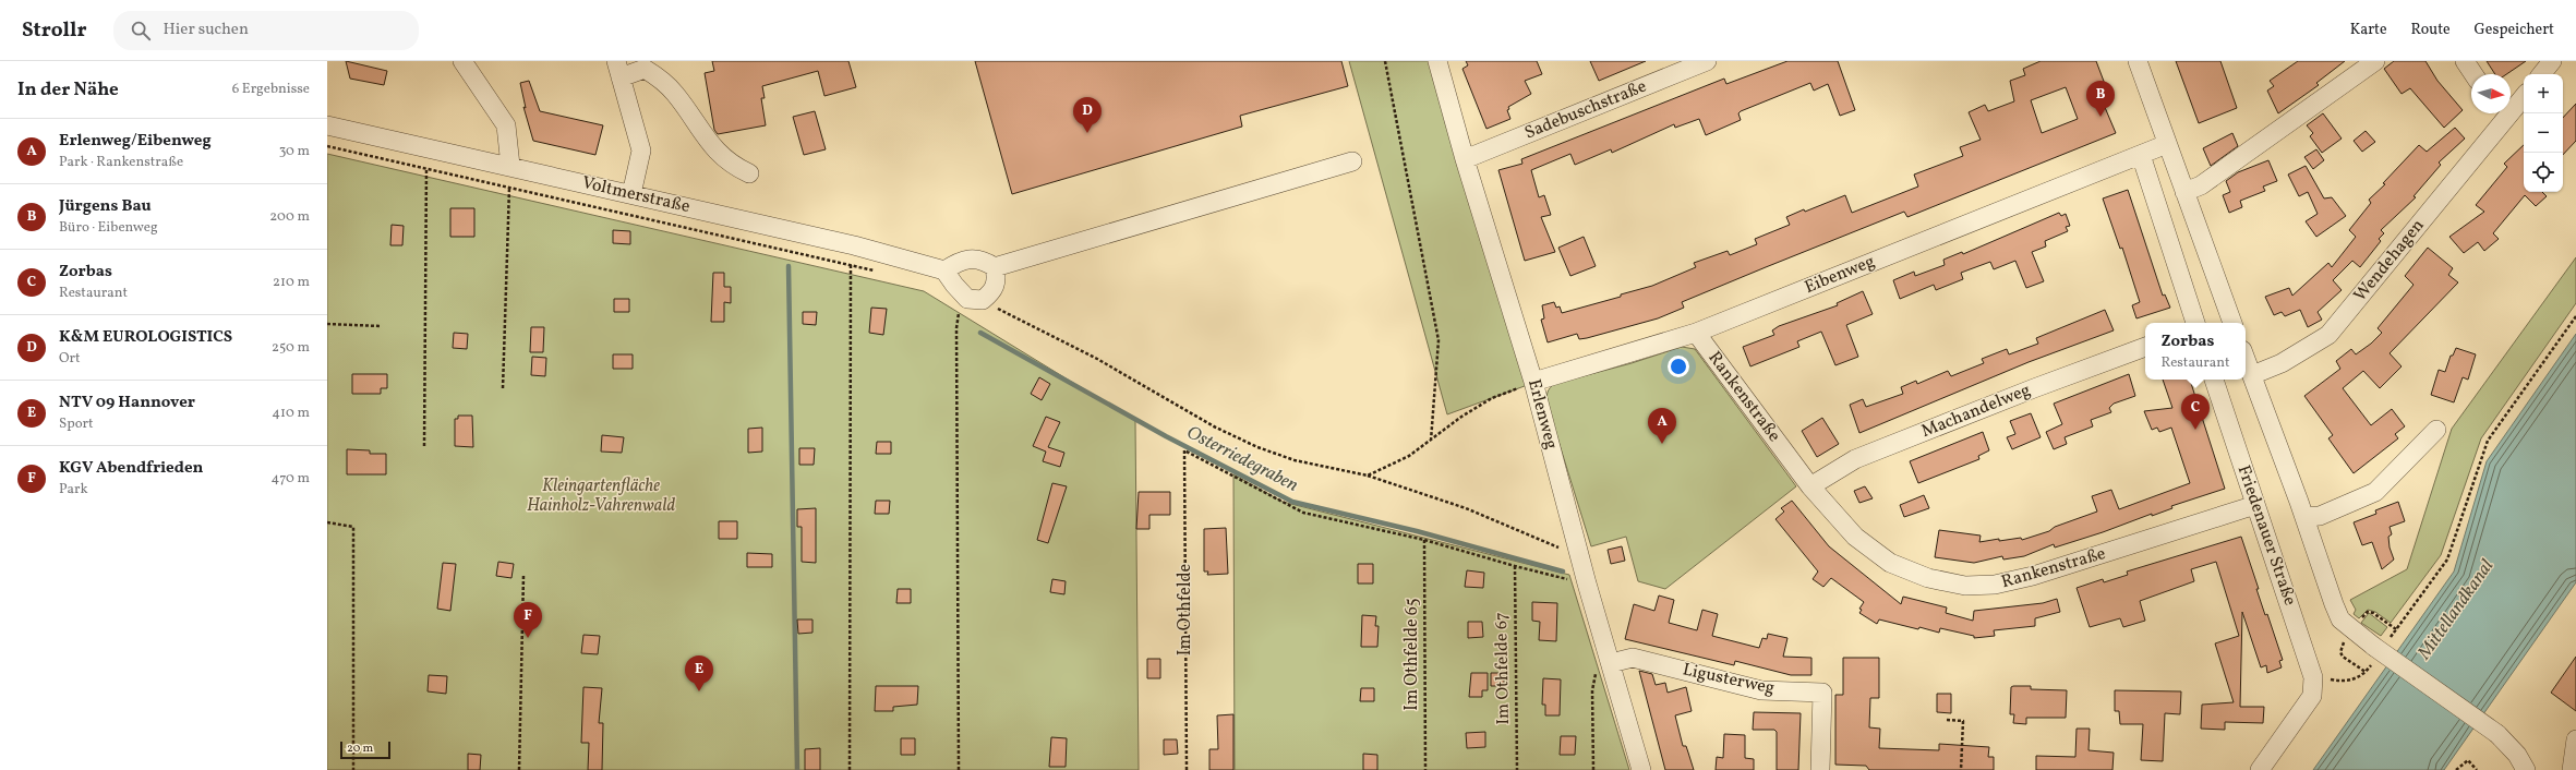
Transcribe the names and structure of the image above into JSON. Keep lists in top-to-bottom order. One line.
{"streets":{"street":["Sadebuschstraße","Voltmerstraße","Wendehagen","Eibenweg","Rankenstraße","Machandelweg","Erlenweg","Friedenauer Straße","Ligusterweg"],"path":["Im Othfelde","Im Othfelde 65","Im Othfelde 67"]},"crossings":[["Sadebuschstraße","Erlenweg"],["Eibenweg","Rankenstraße"],["Eibenweg","Erlenweg"],["Rankenstraße","Machandelweg"],["Rankenstraße","Friedenauer Straße"],["Erlenweg","Ligusterweg"],["Im Othfelde","Im Othfelde 65"]],"water":["Osterriedegraben","Mittellandkanal"],"parks":["Kleingartenfläche Hainholz-Vahrenwald"],"scale_bar":"20 m","north":"right","page":{"header":"Strollr","search":"Hier suchen","nav":["Karte","Route","Gespeichert"],"heading":["In der Nähe","6 Ergebnisse"],"map_buttons":["+","−"],"pins":["B","D","C","A","F","E"],"list":[{"mark":"A","name":"Erlenweg/Eibenweg","note":"Park · Rankenstraße","value":"30 m"},{"mark":"B","name":"Jürgens Bau","note":"Büro · Eibenweg","value":"200 m"},{"mark":"C","name":"Zorbas","note":"Restaurant","value":"210 m"},{"mark":"D","name":"K&M EUROLOGISTICS","note":"Ort","value":"250 m"},{"mark":"E","name":"NTV 09 Hannover","note":"Sport","value":"410 m"},{"mark":"F","name":"KGV Abendfrieden","note":"Park","value":"470 m"}],"popup":["Zorbas","Restaurant"],"scale":"20 m"}}
